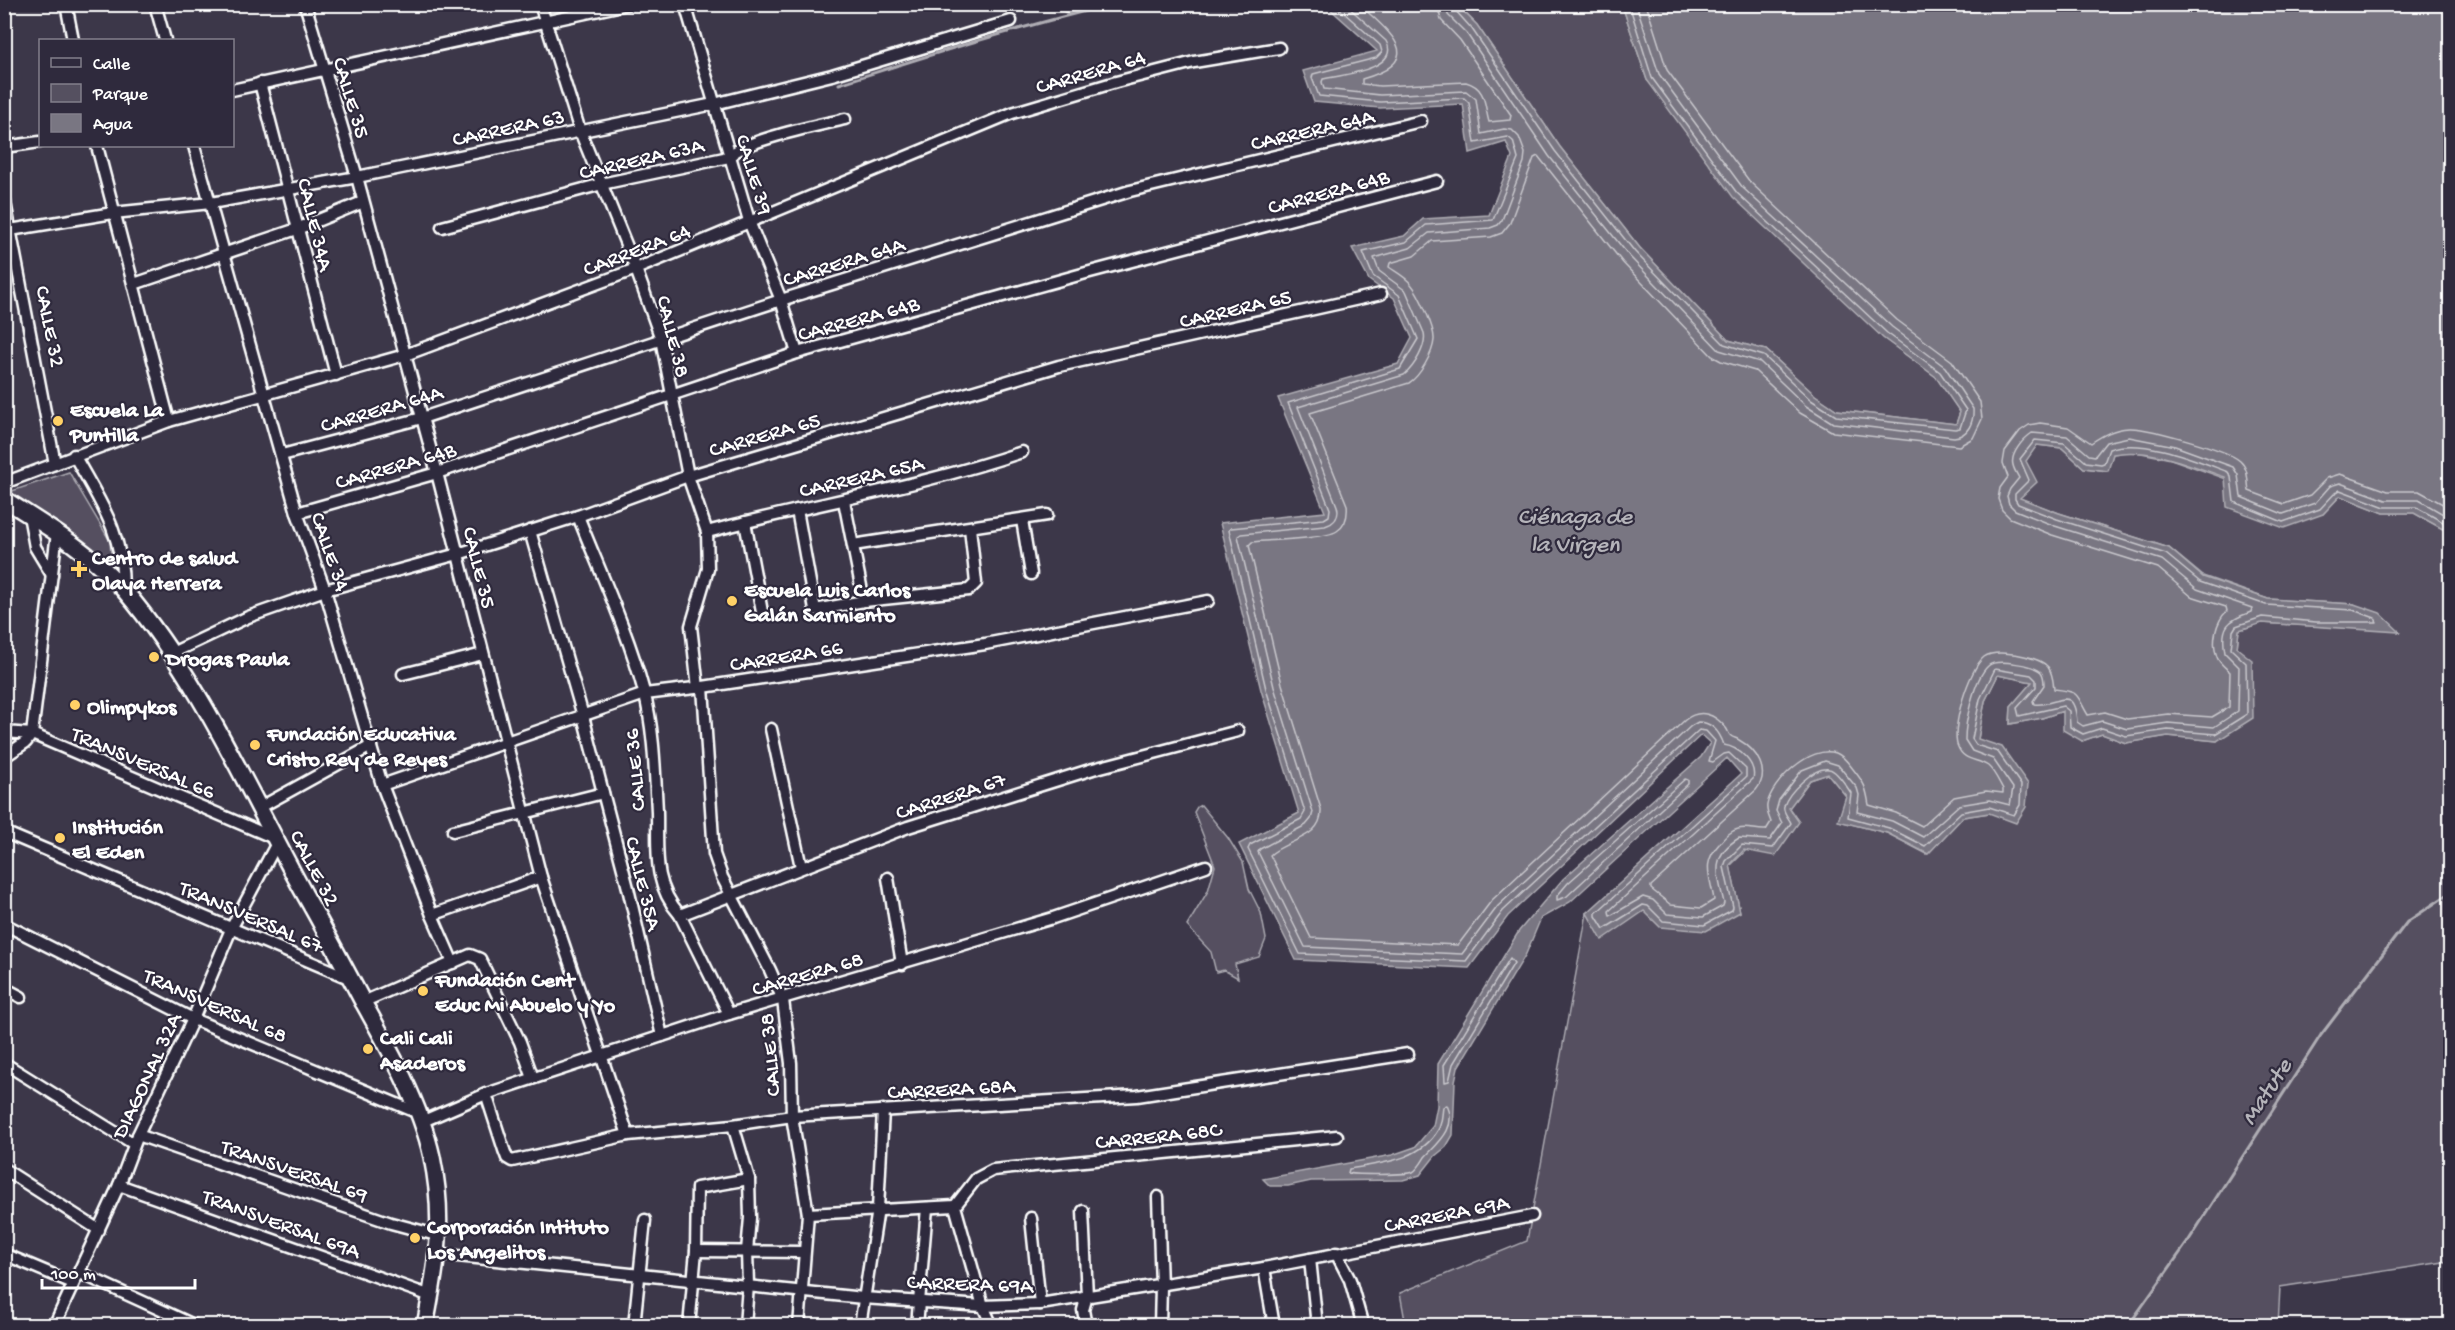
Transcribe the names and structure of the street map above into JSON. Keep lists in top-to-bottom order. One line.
{"streets":{"street":["CARRERA 64","CALLE 35","CARRERA 63","CARRERA 64A","CARRERA 63A","CALLE 39","CARRERA 64B","CALLE 34A","CARRERA 65","CALLE 32","CALLE 38","CARRERA 65A","CALLE 34","CARRERA 66","TRANSVERSAL 66","CALLE 36","CARRERA 67","CALLE 35A","TRANSVERSAL 67","CARRERA 68","TRANSVERSAL 68","DIAGONAL 32A","CARRERA 68A","CARRERA 68C","TRANSVERSAL 69","CARRERA 69A","TRANSVERSAL 69A"]},"crossings":[["CARRERA 64","CALLE 35"],["CARRERA 64","CALLE 39"],["CARRERA 64","CALLE 34A"],["CARRERA 64","CALLE 32"],["CARRERA 64","CALLE 38"],["CARRERA 64","CALLE 34"],["CALLE 35","CARRERA 63"],["CALLE 35","CARRERA 64A"],["CALLE 35","CARRERA 64B"],["CALLE 35","CARRERA 65"],["CALLE 35","CARRERA 66"],["CALLE 35","CARRERA 68"],["CALLE 35","CARRERA 68A"],["CARRERA 63","CALLE 39"],["CARRERA 63","CALLE 34A"],["CARRERA 63","CALLE 32"],["CARRERA 63","CALLE 38"],["CARRERA 63","CALLE 34"],["CARRERA 64A","CALLE 39"],["CARRERA 64A","CALLE 38"],["CARRERA 64A","CALLE 34"],["CARRERA 63A","CALLE 39"],["CARRERA 63A","CALLE 38"],["CALLE 39","CARRERA 64B"],["CARRERA 64B","CALLE 38"],["CARRERA 64B","CALLE 34"],["CARRERA 65","CALLE 32"],["CARRERA 65","CALLE 38"],["CARRERA 65","CALLE 34"],["CARRERA 65","CALLE 36"],["CARRERA 65","CALLE 35A"],["CALLE 32","TRANSVERSAL 66"],["CALLE 32","TRANSVERSAL 67"],["CALLE 32","CARRERA 68"],["CALLE 32","TRANSVERSAL 68"],["CALLE 32","DIAGONAL 32A"],["CALLE 32","TRANSVERSAL 69"],["CALLE 32","CARRERA 69A"],["CALLE 32","TRANSVERSAL 69A"],["CALLE 38","CARRERA 65A"],["CALLE 38","CARRERA 66"],["CALLE 38","CARRERA 67"],["CALLE 38","CARRERA 68"],["CALLE 38","CARRERA 68A"],["CALLE 38","CARRERA 69A"],["CALLE 34","CARRERA 66"],["CARRERA 66","CALLE 36"],["CARRERA 66","CALLE 35A"],["TRANSVERSAL 66","DIAGONAL 32A"],["CALLE 36","CARRERA 67"],["CALLE 36","CARRERA 68"],["CALLE 35A","CARRERA 68"],["TRANSVERSAL 67","DIAGONAL 32A"],["CARRERA 68","TRANSVERSAL 68"],["CARRERA 68","CARRERA 68A"],["TRANSVERSAL 68","DIAGONAL 32A"],["DIAGONAL 32A","TRANSVERSAL 69"],["DIAGONAL 32A","TRANSVERSAL 69A"]],"water":["Ciénaga de la Virgen","Matute"],"places":{"other":["Escuela La Puntilla","Escuela Luis Carlos Galán Sarmiento","Drogas Paula","Olimpykos","Fundación Educativa Cristo Rey de Reyes","Institución El Eden","Fundación Cent Educ Mi Abuelo y Yo","Cali Cali Asaderos","Corporación Intituto Los Angelitos"],"health":["Centro de salud Olaya Herrera"]},"legend":["Calle","Parque","Agua"],"scale_bar":"100 m"}
